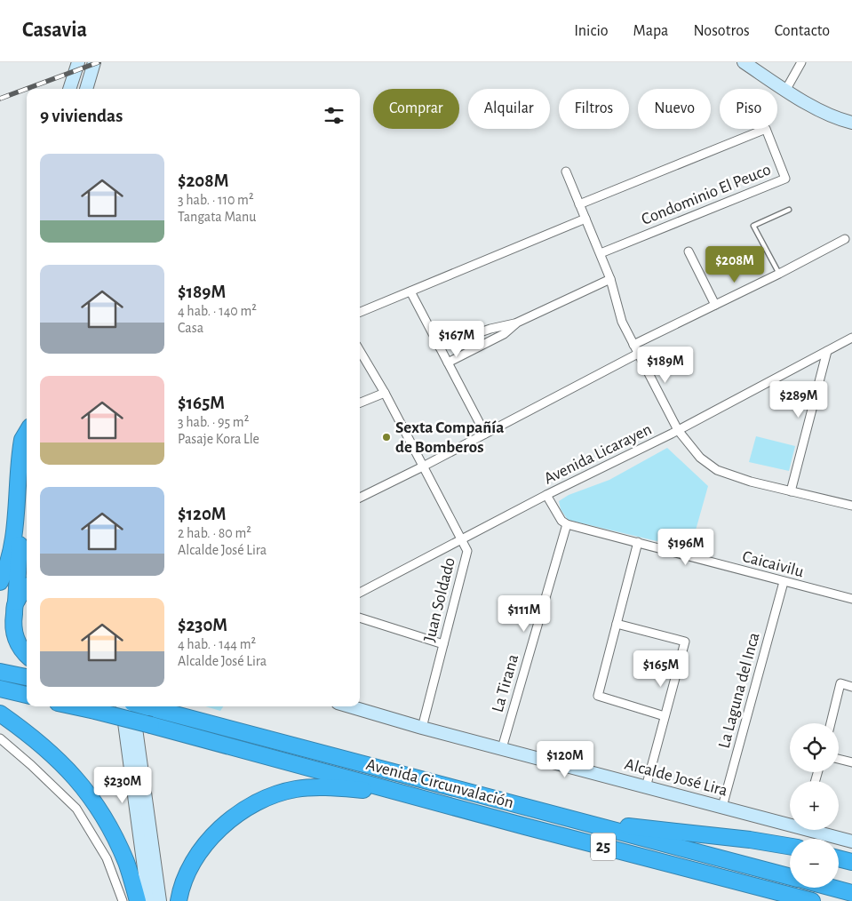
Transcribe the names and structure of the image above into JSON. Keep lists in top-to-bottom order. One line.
{"streets":{"highway":["Avenida Circunvalación","25"],"street":["Condominio El Peuco","Avenida Licarayen","Caicaivilu","Juan Soldado","La Tirana","La Laguna del Inca","Alcalde José Lira"]},"crossings":[["Avenida Licarayen","Juan Soldado"],["Caicaivilu","La Tirana"],["Caicaivilu","La Laguna del Inca"],["Juan Soldado","Alcalde José Lira"],["La Tirana","Alcalde José Lira"],["La Laguna del Inca","Alcalde José Lira"]],"places":["Sexta Compañía de Bomberos"],"page":{"header":"Casavia","nav":["Inicio","Mapa","Nosotros","Contacto"],"chip":["Comprar","Alquilar","Filtros","Nuevo","Piso"],"heading":"9 viviendas","list":[{"name":"$208M","note":"3 hab. · 110 m² · Tangata Manu"},{"name":"$189M","note":"4 hab. · 140 m² · Casa"},{"name":"$165M","note":"3 hab. · 95 m² · Pasaje Kora Lle"},{"name":"$120M","note":"2 hab. · 80 m² · Alcalde José Lira"},{"name":"$230M","note":"4 hab. · 144 m² · Alcalde José Lira"}],"price":["$208M","$167M","$189M","$289M","$196M","$111M","$165M","$120M","$230M"],"map_buttons":["+","−"]}}
